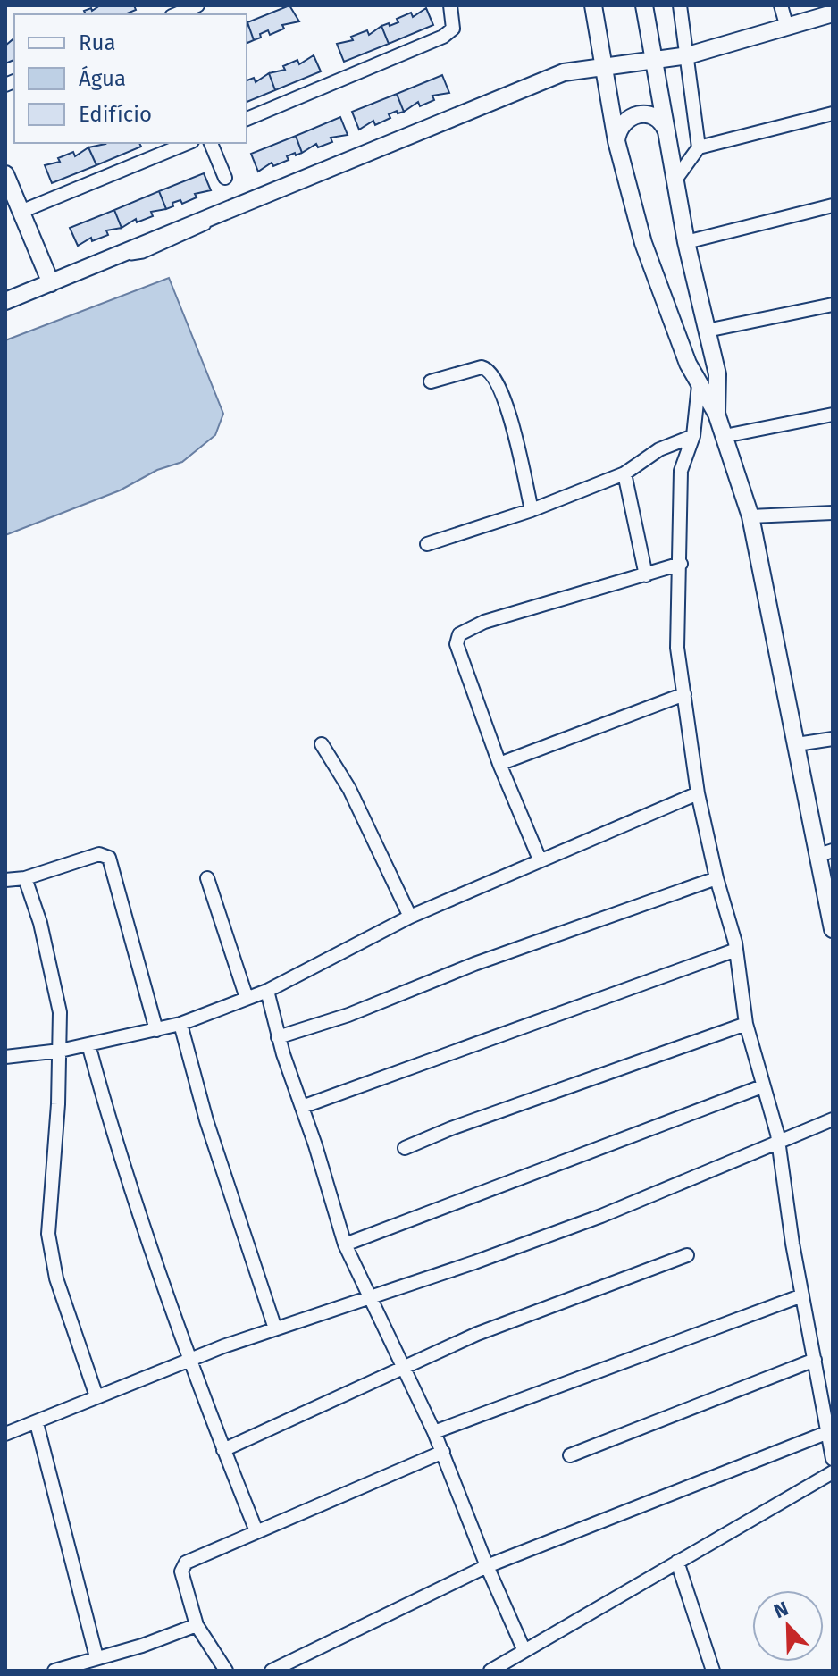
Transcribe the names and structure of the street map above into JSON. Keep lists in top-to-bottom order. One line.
{"legend":["Rua","Água","Edifício"],"north":"top left"}
